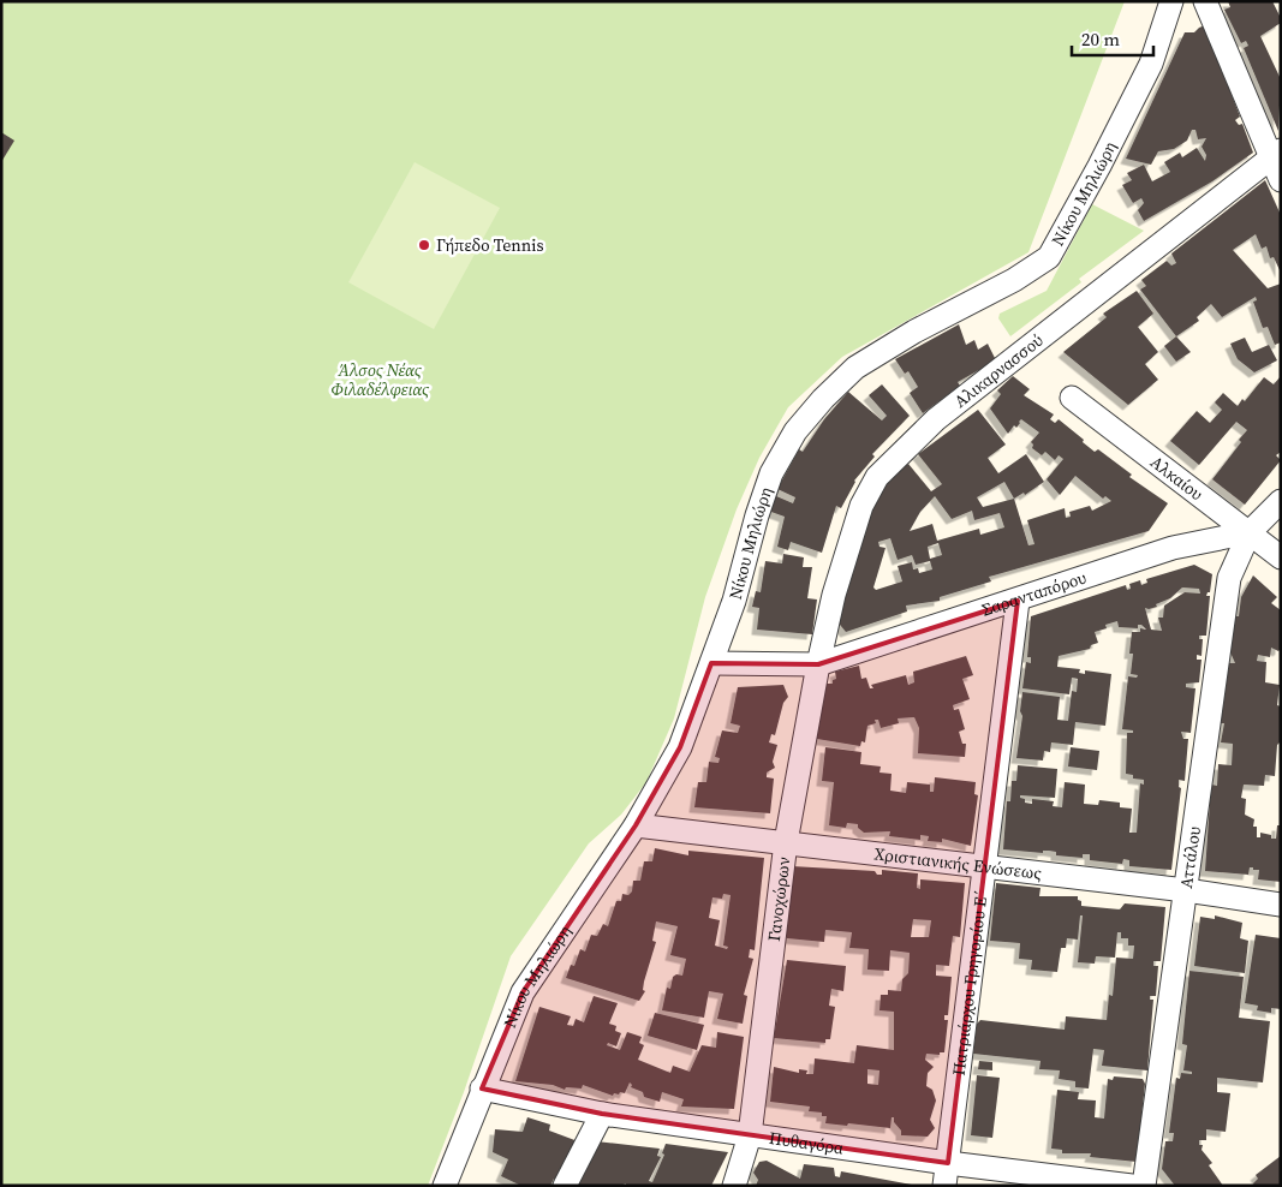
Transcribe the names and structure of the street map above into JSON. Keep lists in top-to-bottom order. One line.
{"streets":{"street":["Νίκου Μηλιώρη","Αλικαρνασσού","Αλκαίου","Σαρανταπόρου","Αττάλου","Χριστιανικής Ενώσεως","Γανοχώρων","Πατριάρχου Γρηγορίου Ε΄","Πυθαγόρα"]},"crossings":[["Νίκου Μηλιώρη","Σαρανταπόρου"],["Νίκου Μηλιώρη","Χριστιανικής Ενώσεως"],["Νίκου Μηλιώρη","Πυθαγόρα"],["Αλικαρνασσού","Σαρανταπόρου"],["Αλικαρνασσού","Γανοχώρων"],["Αλκαίου","Σαρανταπόρου"],["Αλκαίου","Αττάλου"],["Σαρανταπόρου","Αττάλου"],["Σαρανταπόρου","Γανοχώρων"],["Σαρανταπόρου","Πατριάρχου Γρηγορίου Ε΄"],["Αττάλου","Χριστιανικής Ενώσεως"],["Χριστιανικής Ενώσεως","Γανοχώρων"],["Χριστιανικής Ενώσεως","Πατριάρχου Γρηγορίου Ε΄"],["Γανοχώρων","Πυθαγόρα"],["Πατριάρχου Γρηγορίου Ε΄","Πυθαγόρα"]],"parks":["Άλσος Νέας Φιλαδέλφειας"],"places":["Γήπεδο Tennis"],"scale_bar":"20 m"}
